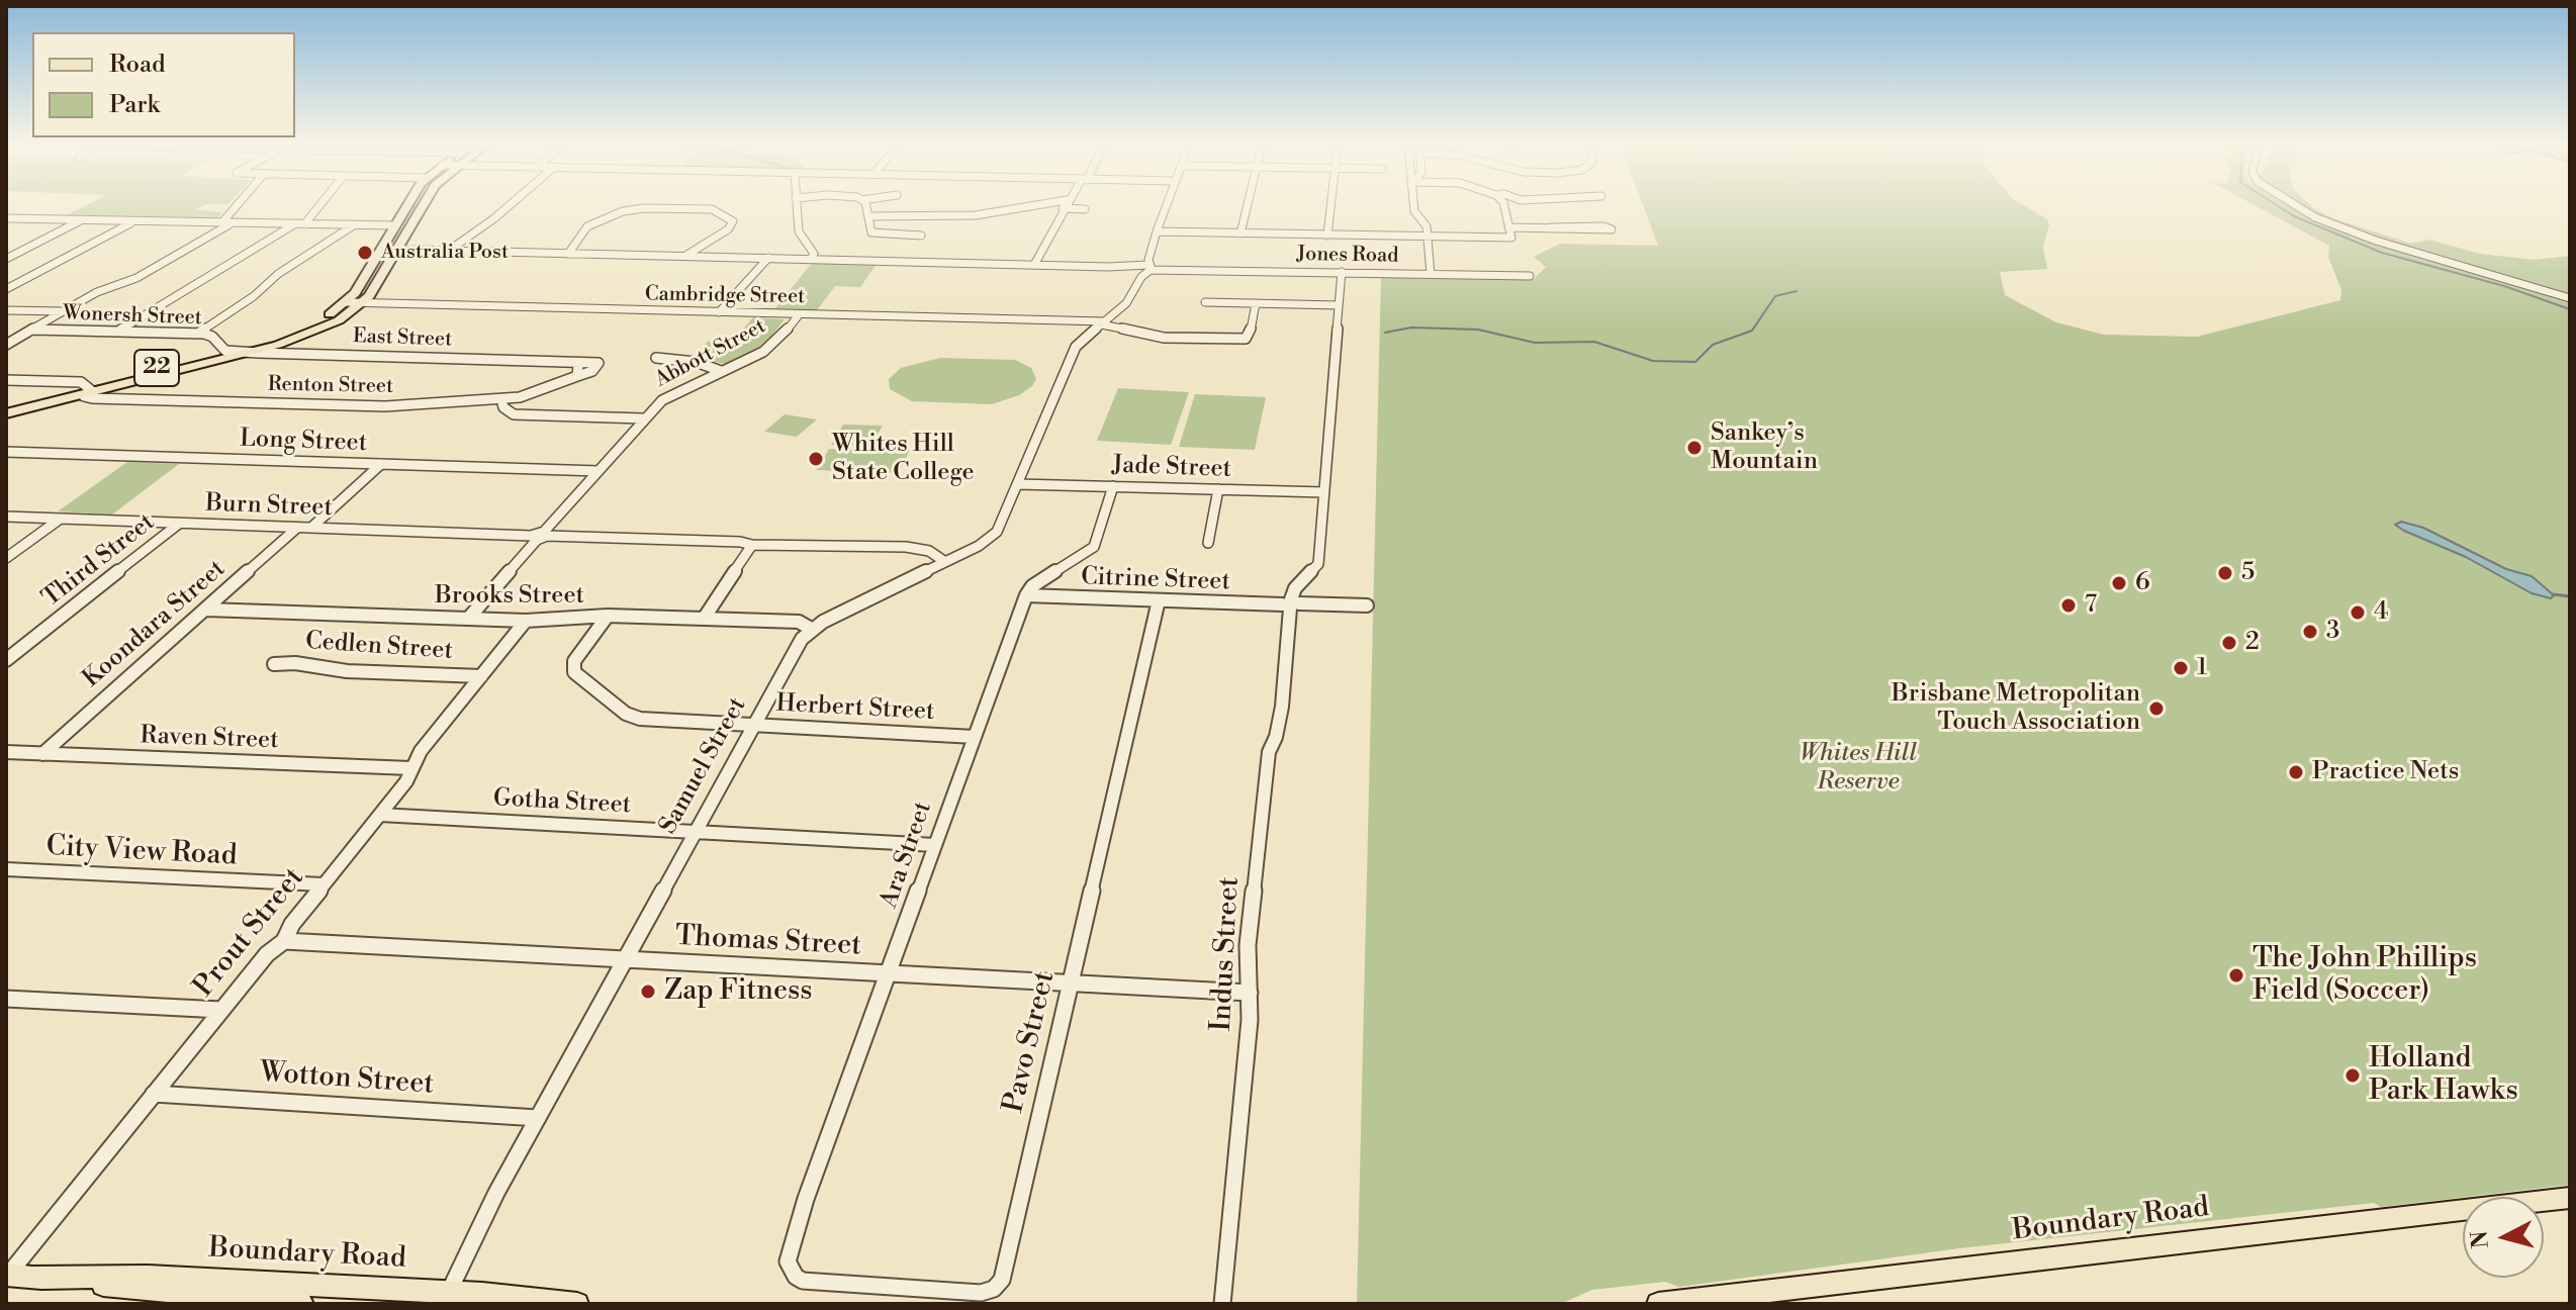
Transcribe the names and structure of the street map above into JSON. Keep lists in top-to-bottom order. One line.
{"streets":{"highway":["22"],"main road":["Boundary Road"],"street":["Jones Road","Cambridge Street","Wonersh Street","East Street","Abbott Street","Renton Street","Long Street","Jade Street","Burn Street","Third Street","Citrine Street","Brooks Street","Koondara Street","Cedlen Street","Herbert Street","Raven Street","Samuel Street","Gotha Street","City View Road","Ara Street","Prout Street","Thomas Street","Indus Street","Pavo Street","Wotton Street"]},"crossings":[["Cambridge Street","Abbott Street"],["Cambridge Street","22"],["Wonersh Street","East Street"],["Wonersh Street","22"],["East Street","22"],["Abbott Street","Long Street"],["Abbott Street","Burn Street"],["Abbott Street","Brooks Street"],["22","Renton Street"],["Burn Street","Third Street"],["Burn Street","Koondara Street"],["Citrine Street","Ara Street"],["Citrine Street","Indus Street"],["Citrine Street","Pavo Street"],["Brooks Street","Koondara Street"],["Brooks Street","Herbert Street"],["Brooks Street","Samuel Street"],["Brooks Street","Prout Street"],["Koondara Street","Raven Street"],["Cedlen Street","Prout Street"],["Herbert Street","Samuel Street"],["Herbert Street","Ara Street"],["Raven Street","Prout Street"],["Samuel Street","Gotha Street"],["Samuel Street","Thomas Street"],["Samuel Street","Wotton Street"],["Samuel Street","Boundary Road"],["Gotha Street","Ara Street"],["Gotha Street","Prout Street"],["City View Road","Prout Street"],["Ara Street","Thomas Street"],["Ara Street","Pavo Street"],["Prout Street","Thomas Street"],["Prout Street","Wotton Street"],["Prout Street","Boundary Road"],["Thomas Street","Indus Street"],["Thomas Street","Pavo Street"]],"parks":["Whites Hill Reserve"],"places":["Australia Post","Sankey’s Mountain","Whites Hill State College","5","6","7","4","3","2","1","Brisbane Metropolitan Touch Association","Practice Nets","The John Phillips Field (Soccer)","Zap Fitness","Holland Park Hawks"],"legend":["Road","Park"],"north":"left"}
